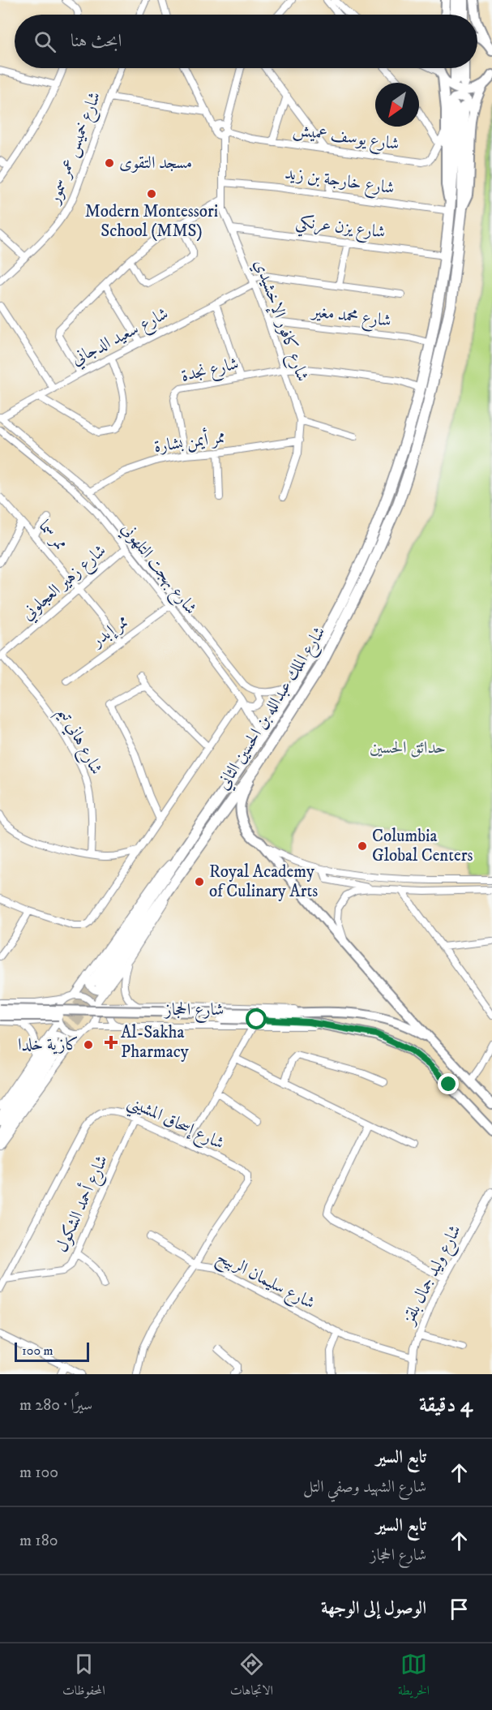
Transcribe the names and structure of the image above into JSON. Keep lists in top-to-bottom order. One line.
{"streets":{"highway":["شارع الملك عبدالله بن الحسين الثاني"],"main road":["شارع الحجاز"],"street":["شارع يوسف عميش","شارع خميس عمر سمور","شارع خارجة بن زيد","شارع يزن عرنكي","شارع محمد مغير","شارع كافور الإخشيدي","شارع سعيد الدجاني","شارع نجدة","ممر أيمن بشارة","ممر سما","شارع بهجت التلهوني","شارع زهير العجلوني","ممر إبدر","شارع هاني تيم","شارع إسحاق المشيني","شارع أحمد الشكول","شارع وليد جمال بلقز","شارع سليمان الربيح"]},"crossings":[["شارع يوسف عميش","شارع كافور الإخشيدي"],["شارع خارجة بن زيد","شارع كافور الإخشيدي"],["شارع خارجة بن زيد","شارع الملك عبدالله بن الحسين الثاني"],["شارع يزن عرنكي","شارع كافور الإخشيدي"],["شارع يزن عرنكي","شارع الملك عبدالله بن الحسين الثاني"],["شارع محمد مغير","شارع كافور الإخشيدي"],["شارع محمد مغير","شارع الملك عبدالله بن الحسين الثاني"],["شارع كافور الإخشيدي","شارع سعيد الدجاني"],["شارع كافور الإخشيدي","شارع نجدة"],["شارع كافور الإخشيدي","ممر أيمن بشارة"],["شارع سعيد الدجاني","شارع بهجت التلهوني"],["شارع نجدة","ممر أيمن بشارة"],["شارع نجدة","شارع الملك عبدالله بن الحسين الثاني"],["ممر أيمن بشارة","شارع بهجت التلهوني"],["ممر سما","شارع زهير العجلوني"],["ممر سما","ممر إبدر"],["شارع بهجت التلهوني","شارع زهير العجلوني"],["شارع بهجت التلهوني","ممر إبدر"],["شارع بهجت التلهوني","شارع الملك عبدالله بن الحسين الثاني"],["شارع زهير العجلوني","شارع هاني تيم"],["شارع الملك عبدالله بن الحسين الثاني","شارع الحجاز"],["شارع إسحاق المشيني","شارع أحمد الشكول"],["شارع إسحاق المشيني","شارع سليمان الربيح"],["شارع وليد جمال بلقز","شارع سليمان الربيح"]],"parks":["حدائق الحسين"],"places":{"other":["مسجد التقوى","Modern Montessori School (MMS)","Columbia Global Centers","Royal Academy of Culinary Arts","كازية خلدا"],"health":["Al-Sakha Pharmacy"]},"scale_bar":"100 m","north":"bottom left","page":{"search":"ابحث هنا","scale":"100 m","heading":["4 دقيقة","سيرًا · 280 m"],"list":[["تابع السير","شارع الشهيد وصفي التل","100 m"],["تابع السير","شارع الحجاز","180 m"],"الوصول إلى الوجهة"],"nav":["الخريطة","الاتجاهات","المحفوظات"]}}
